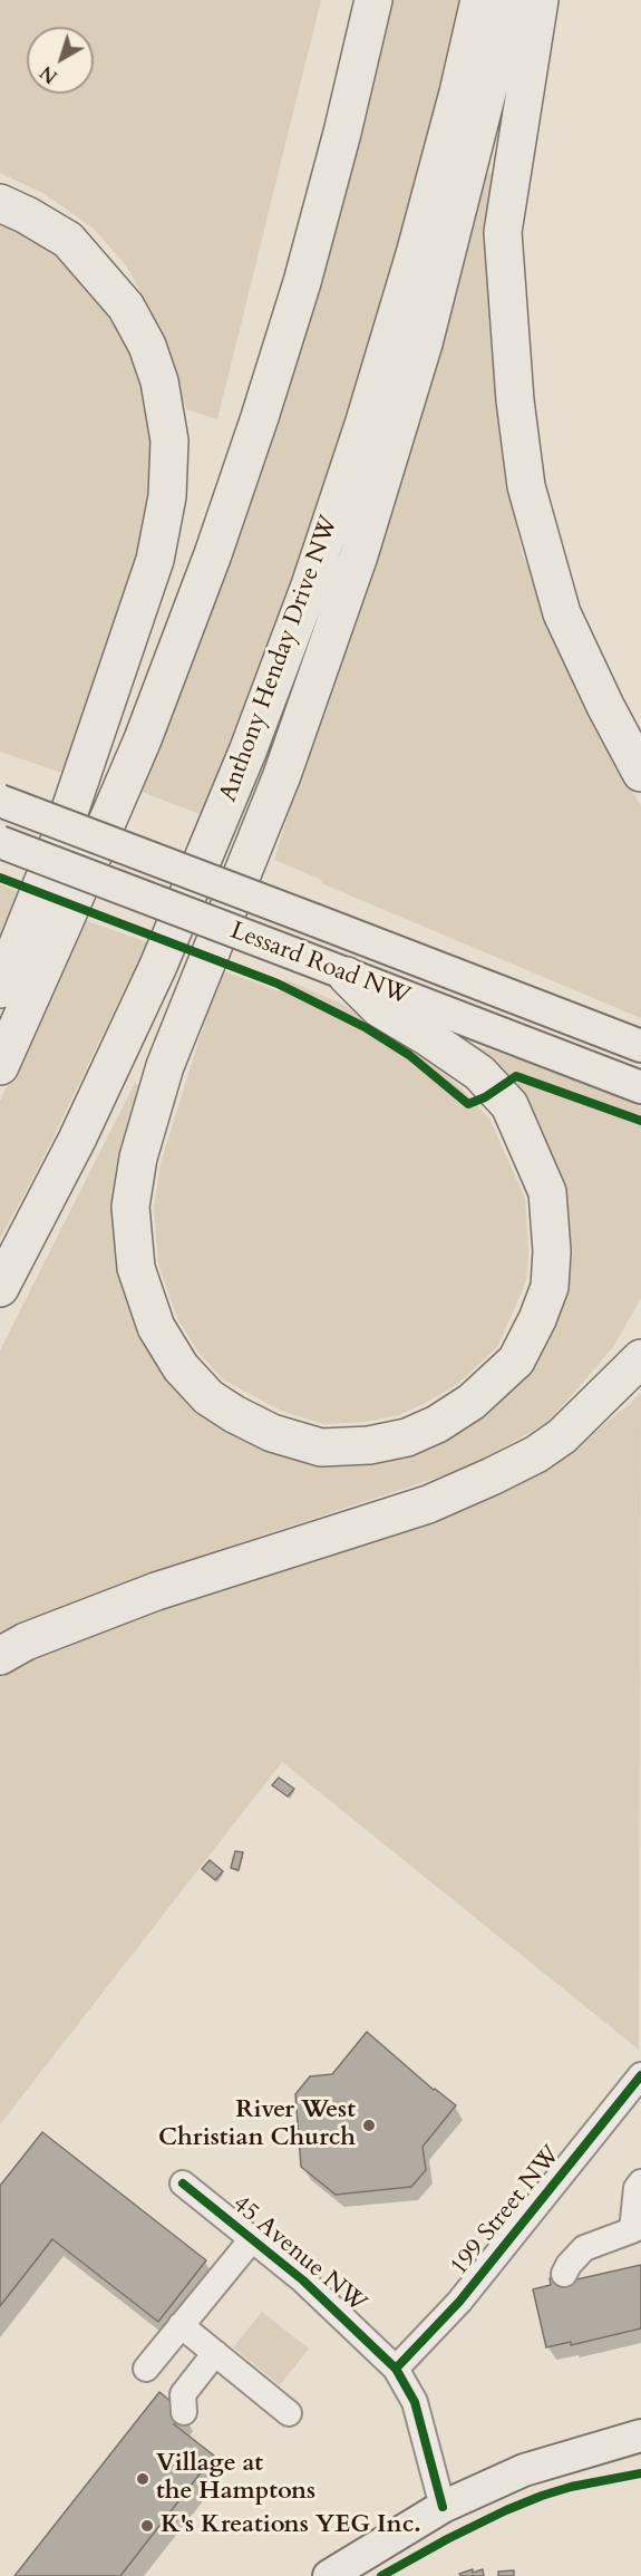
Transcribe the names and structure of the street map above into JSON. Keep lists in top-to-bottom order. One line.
{"streets":{"highway":["Anthony Henday Drive NW"],"main road":["Lessard Road NW"],"street":["199 Street NW","45 Avenue NW"]},"crossings":[["199 Street NW","45 Avenue NW"]],"places":["River West Christian Church","Village at the Hamptons","K's Kreations YEG Inc."],"north":"bottom left"}
